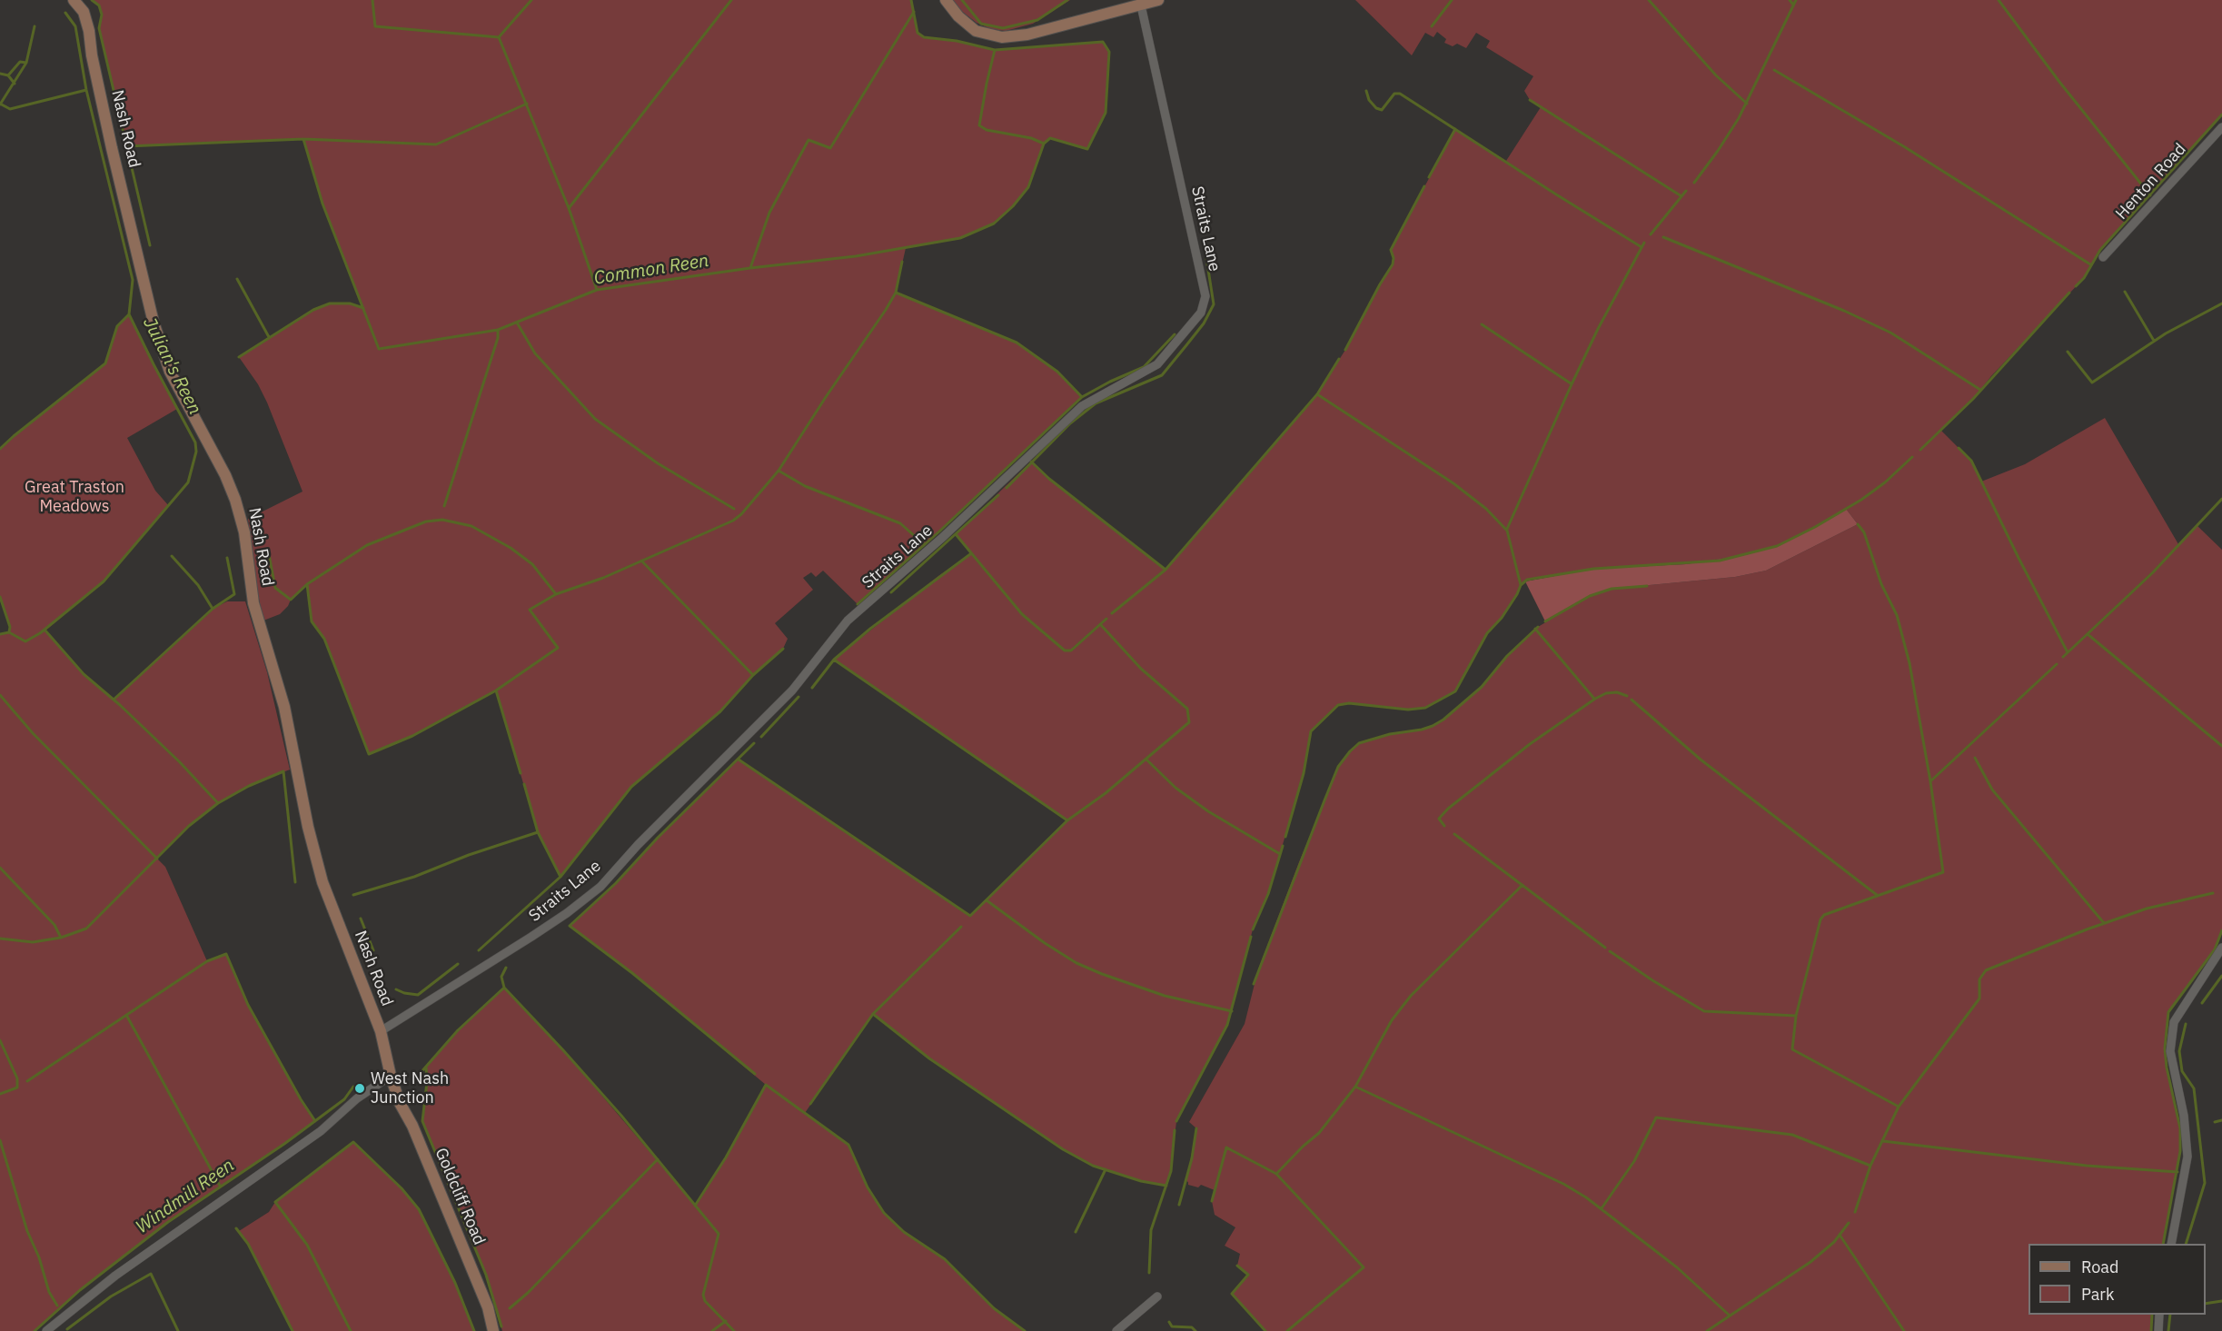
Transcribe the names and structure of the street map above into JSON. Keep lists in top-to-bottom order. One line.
{"streets":{"street":["Nash Road","Henton Road","Straits Lane","Goldcliff Road"]},"crossings":[["Nash Road","Straits Lane"],["Nash Road","Goldcliff Road"]],"water":["Common Reen","Julian's Reen","Windmill Reen"],"parks":["Great Traston Meadows"],"places":["West Nash Junction"],"legend":["Road","Park"]}
